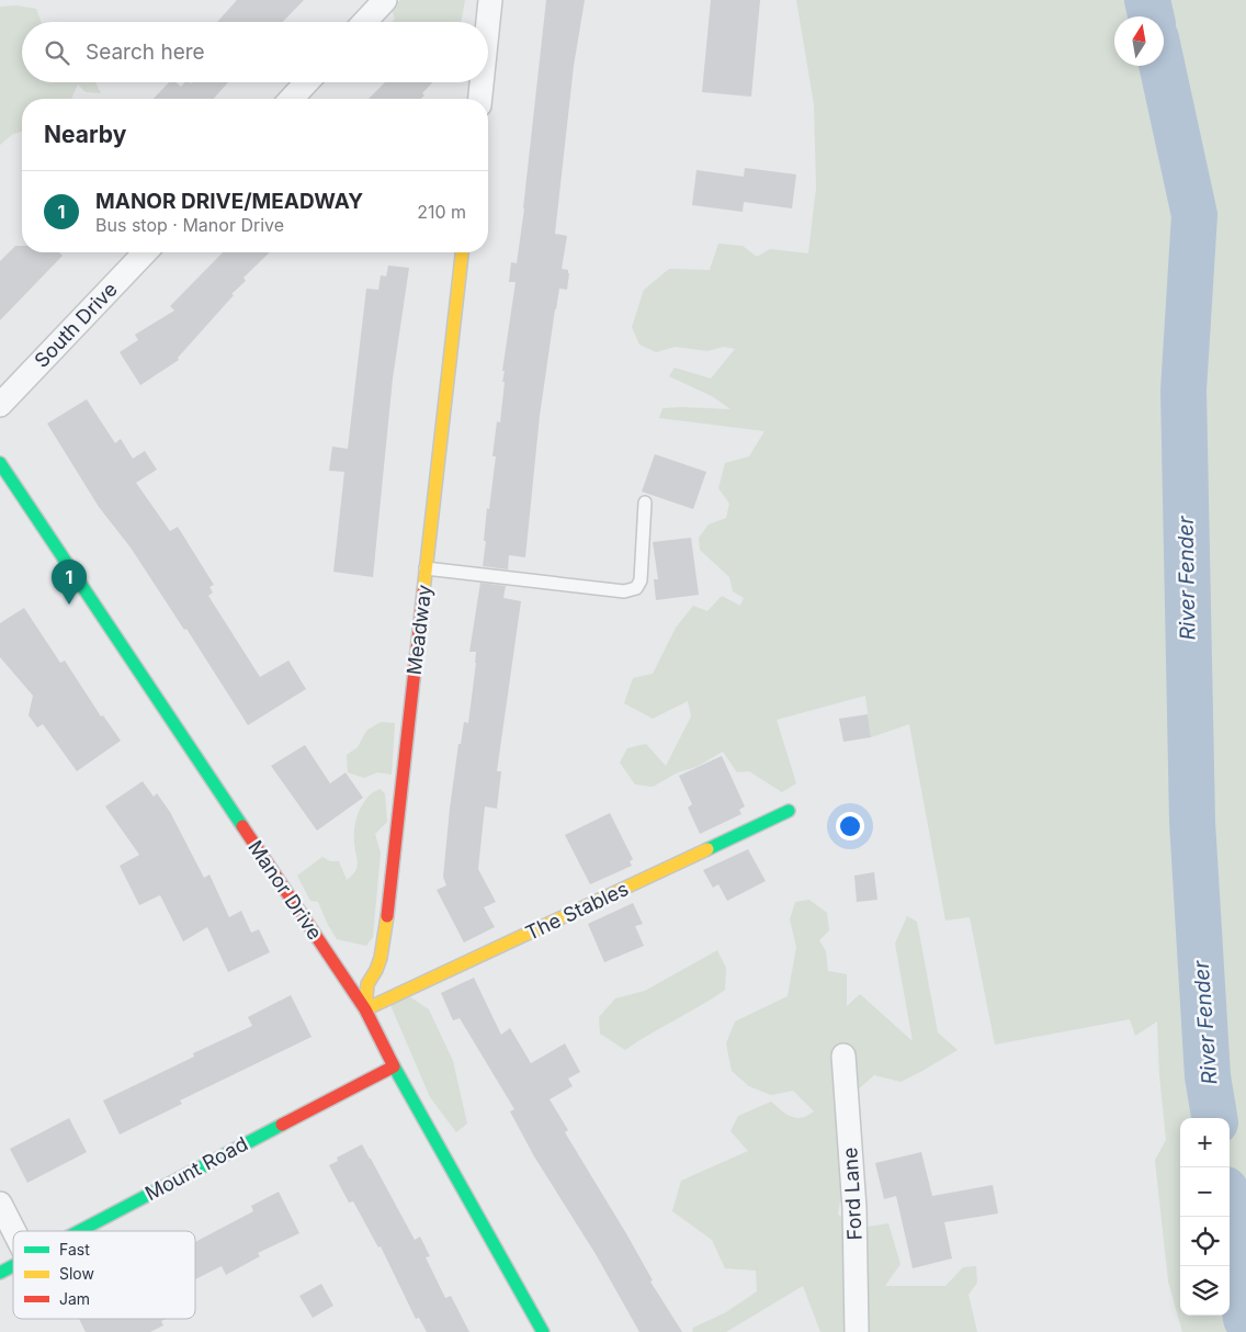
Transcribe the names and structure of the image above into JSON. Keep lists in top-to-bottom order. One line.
{"streets":{"street":["South Drive","Meadway","Manor Drive","The Stables","Mount Road","Ford Lane"]},"crossings":[["Meadway","Manor Drive"],["Meadway","The Stables"],["Manor Drive","The Stables"],["Manor Drive","Mount Road"]],"water":["River Fender"],"legend":["Fast","Slow","Jam"],"north":"top","page":{"search":"Search here","heading":"Nearby","list":[{"mark":"1","name":"MANOR DRIVE/MEADWAY","note":"Bus stop · Manor Drive","value":"210 m"}],"pins":"1","map_buttons":["+","−"]}}
